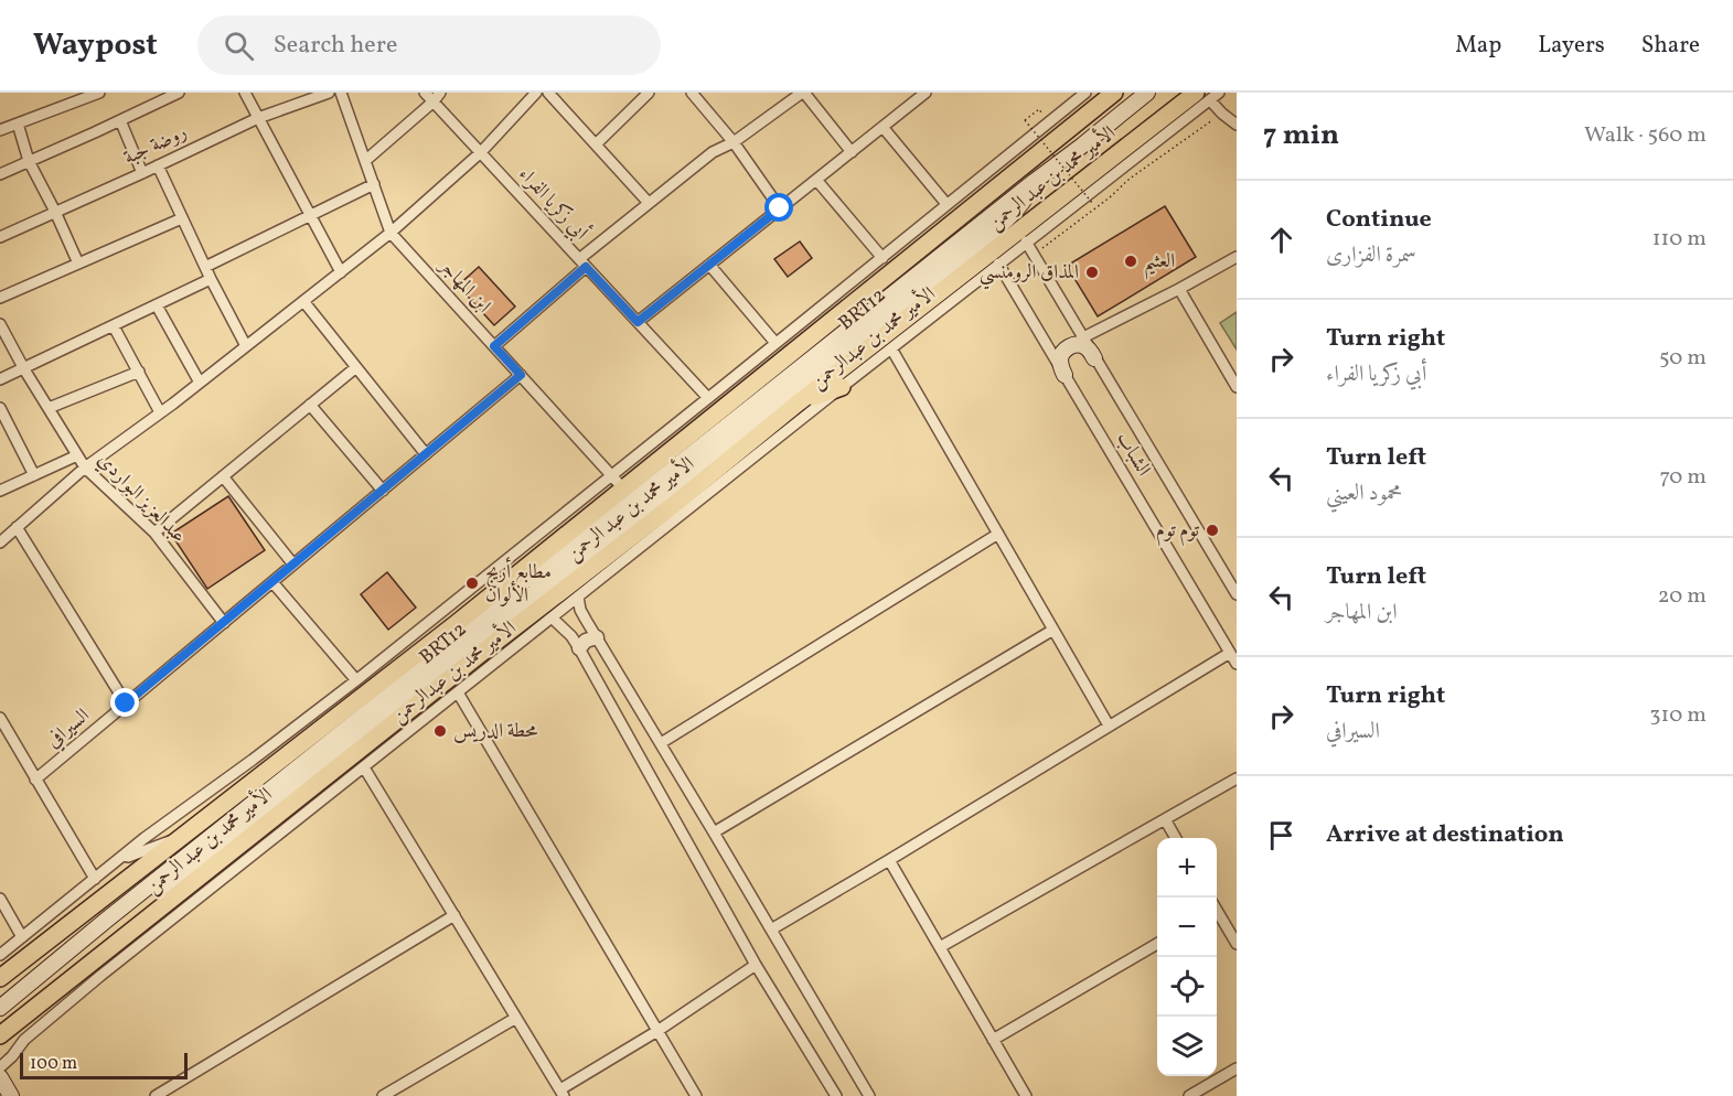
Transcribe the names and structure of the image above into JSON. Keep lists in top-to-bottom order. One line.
{"streets":{"main road":["الأمير محمد بن عبد الرحمن","BRT12"],"street":["روضة جبة","أبي زكريا الفراء","ابن المهاجر","الأمير محمد بن عبدالرحمن","الشباب","عبدالعزيز البواردي","السيرافي"]},"crossings":[["الأمير محمد بن عبد الرحمن","ابن المهاجر"],["الأمير محمد بن عبد الرحمن","الأمير محمد بن عبدالرحمن"],["ابن المهاجر","السيرافي"],["الأمير محمد بن عبدالرحمن","الشباب"],["عبدالعزيز البواردي","السيرافي"]],"places":["العثيم","المذاق الرومنسي","توم توم","مطابع أريج الألوان","محطة الدريس"],"scale_bar":"100 m","page":{"header":"Waypost","search":"Search here","nav":["Map","Layers","Share"],"heading":["7 min","Walk · 560 m"],"list":[["Continue","سمرة الفزارى","110 m"],["Turn right","أبي زكريا الفراء","50 m"],["Turn left","محمود العيني","70 m"],["Turn left","ابن المهاجر","20 m"],["Turn right","السيرافي","310 m"],"Arrive at destination"],"map_buttons":["+","−"],"scale":"100 m"}}
